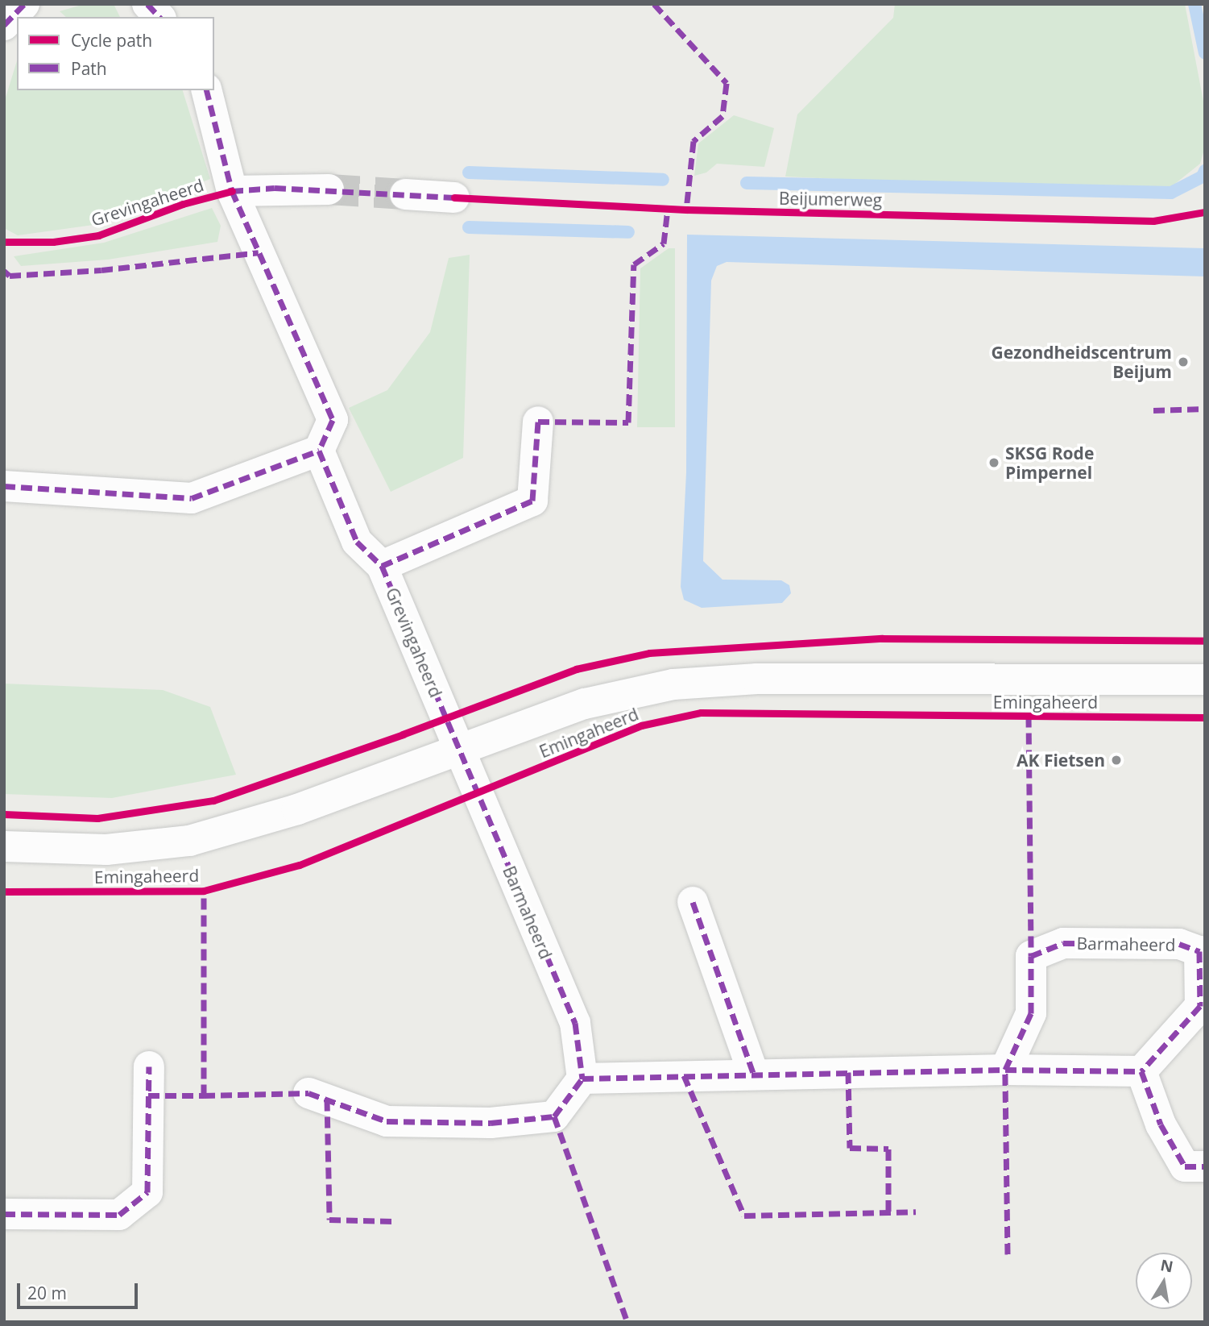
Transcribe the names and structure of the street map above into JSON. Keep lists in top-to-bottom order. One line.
{"streets":{"street":["Grevingaheerd","Emingaheerd","Barmaheerd"],"cycle path":["Beijumerweg"]},"crossings":[["Grevingaheerd","Emingaheerd"],["Grevingaheerd","Barmaheerd"],["Emingaheerd","Barmaheerd"]],"places":["Gezondheidscentrum Beijum","SKSG Rode Pimpernel","AK Fietsen"],"legend":["Cycle path","Path"],"scale_bar":"20 m","north":"top"}
